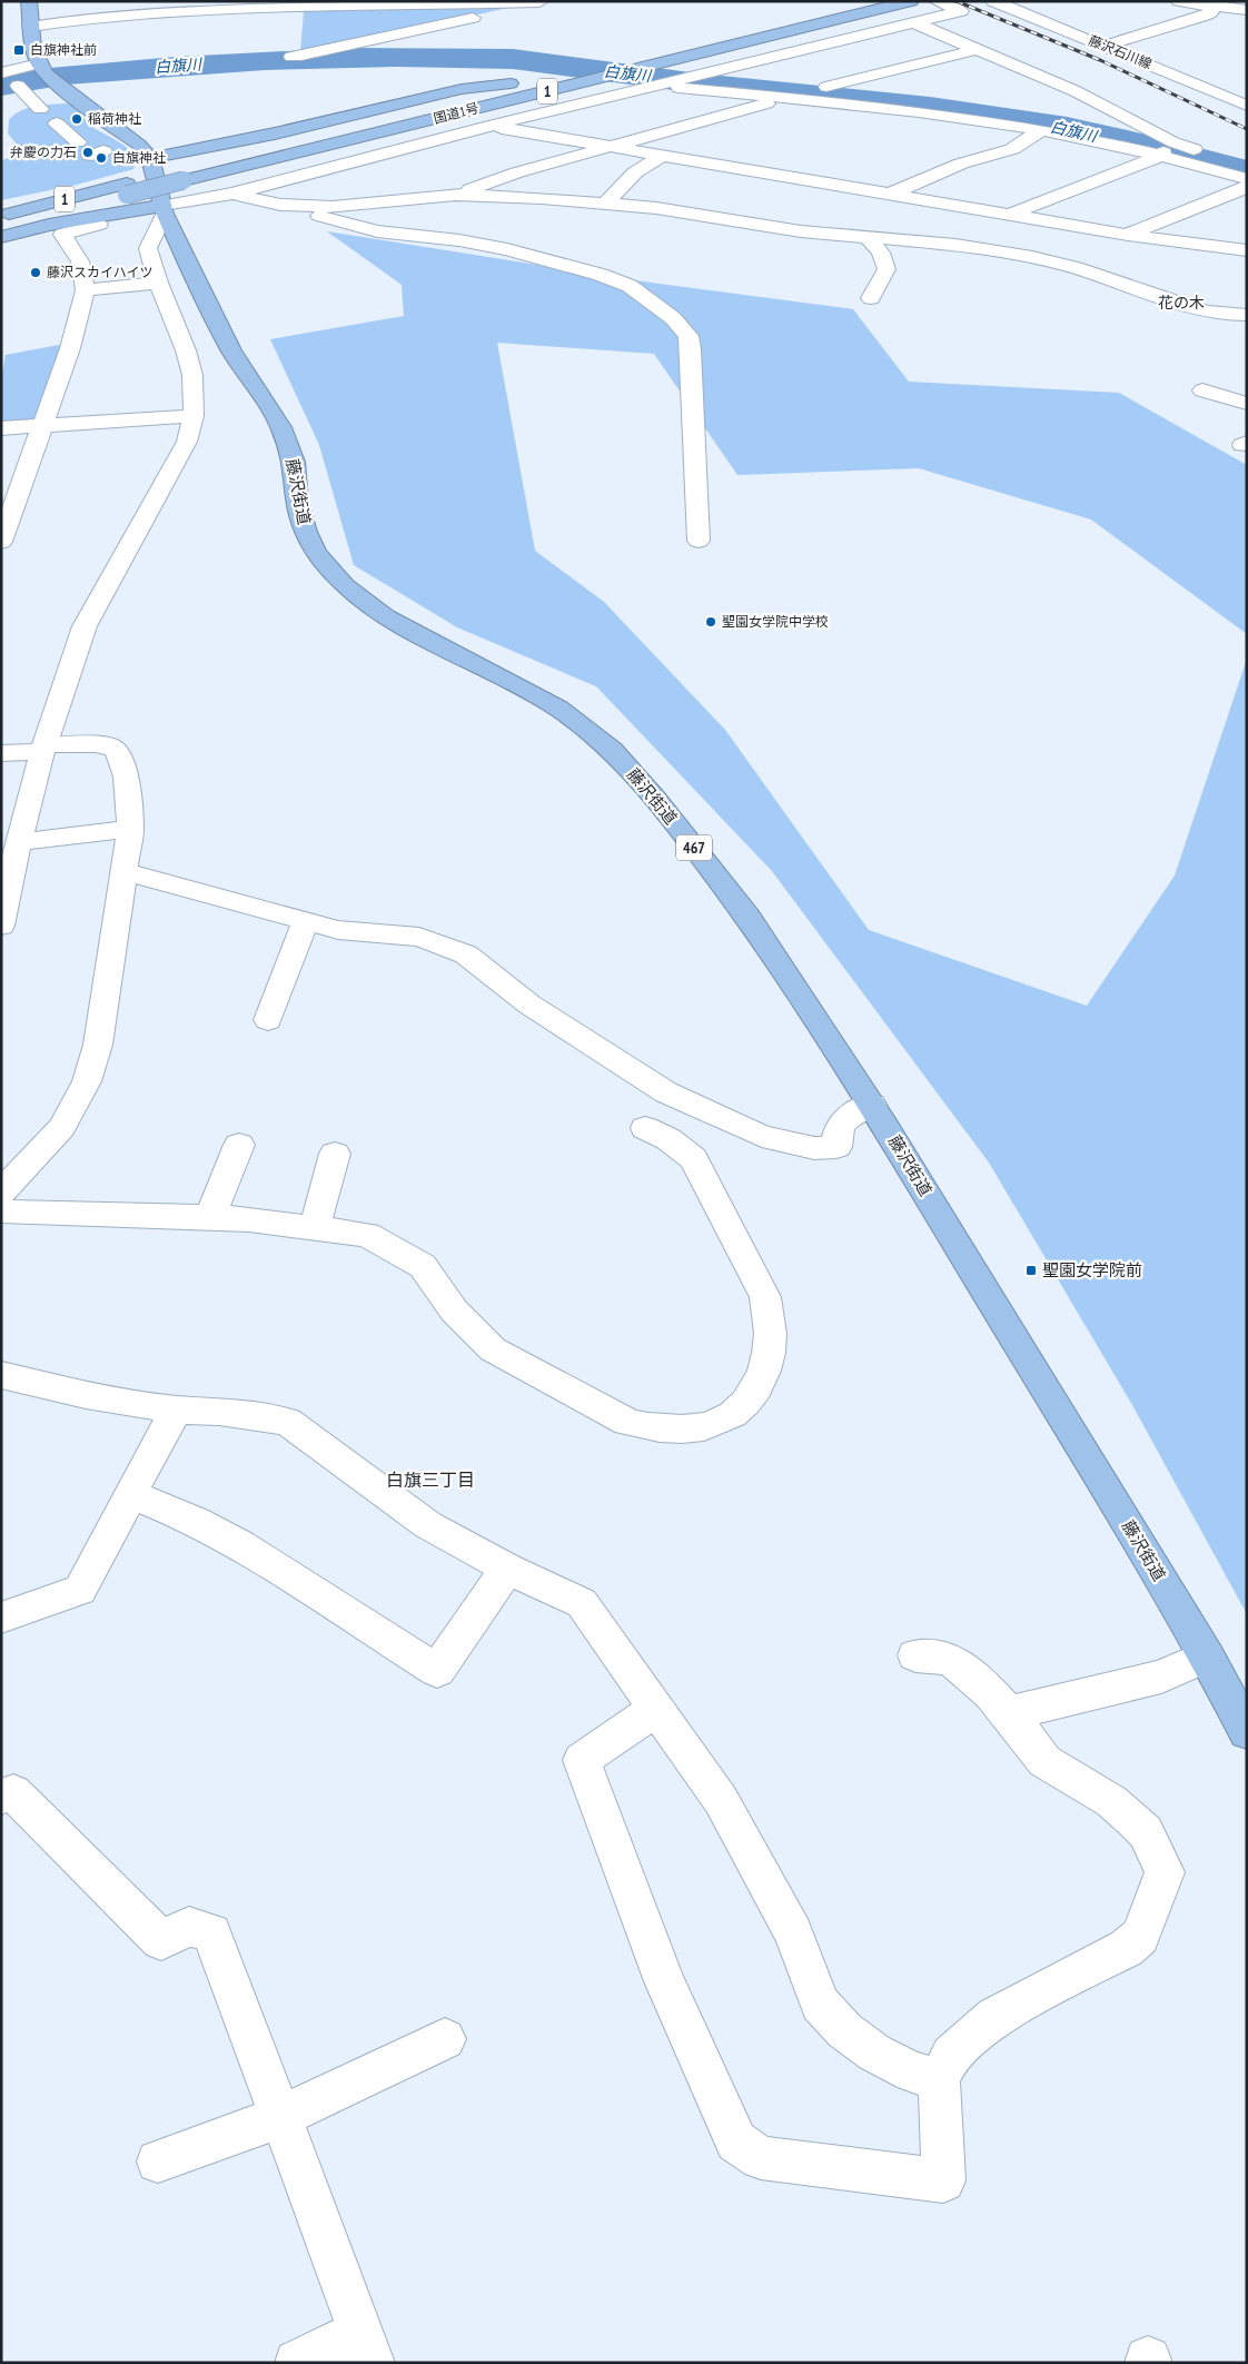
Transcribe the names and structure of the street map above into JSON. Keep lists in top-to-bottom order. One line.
{"streets":{"highway":["1","国道1号","藤沢街道","467"],"street":["藤沢石川線"]},"districts":["花の木","白旗三丁目"],"water":["白旗川"],"places":{"transit":["白旗神社前","聖園女学院前"],"other":["稲荷神社","弁慶の力石","白旗神社","藤沢スカイハイツ","聖園女学院中学校"]}}
